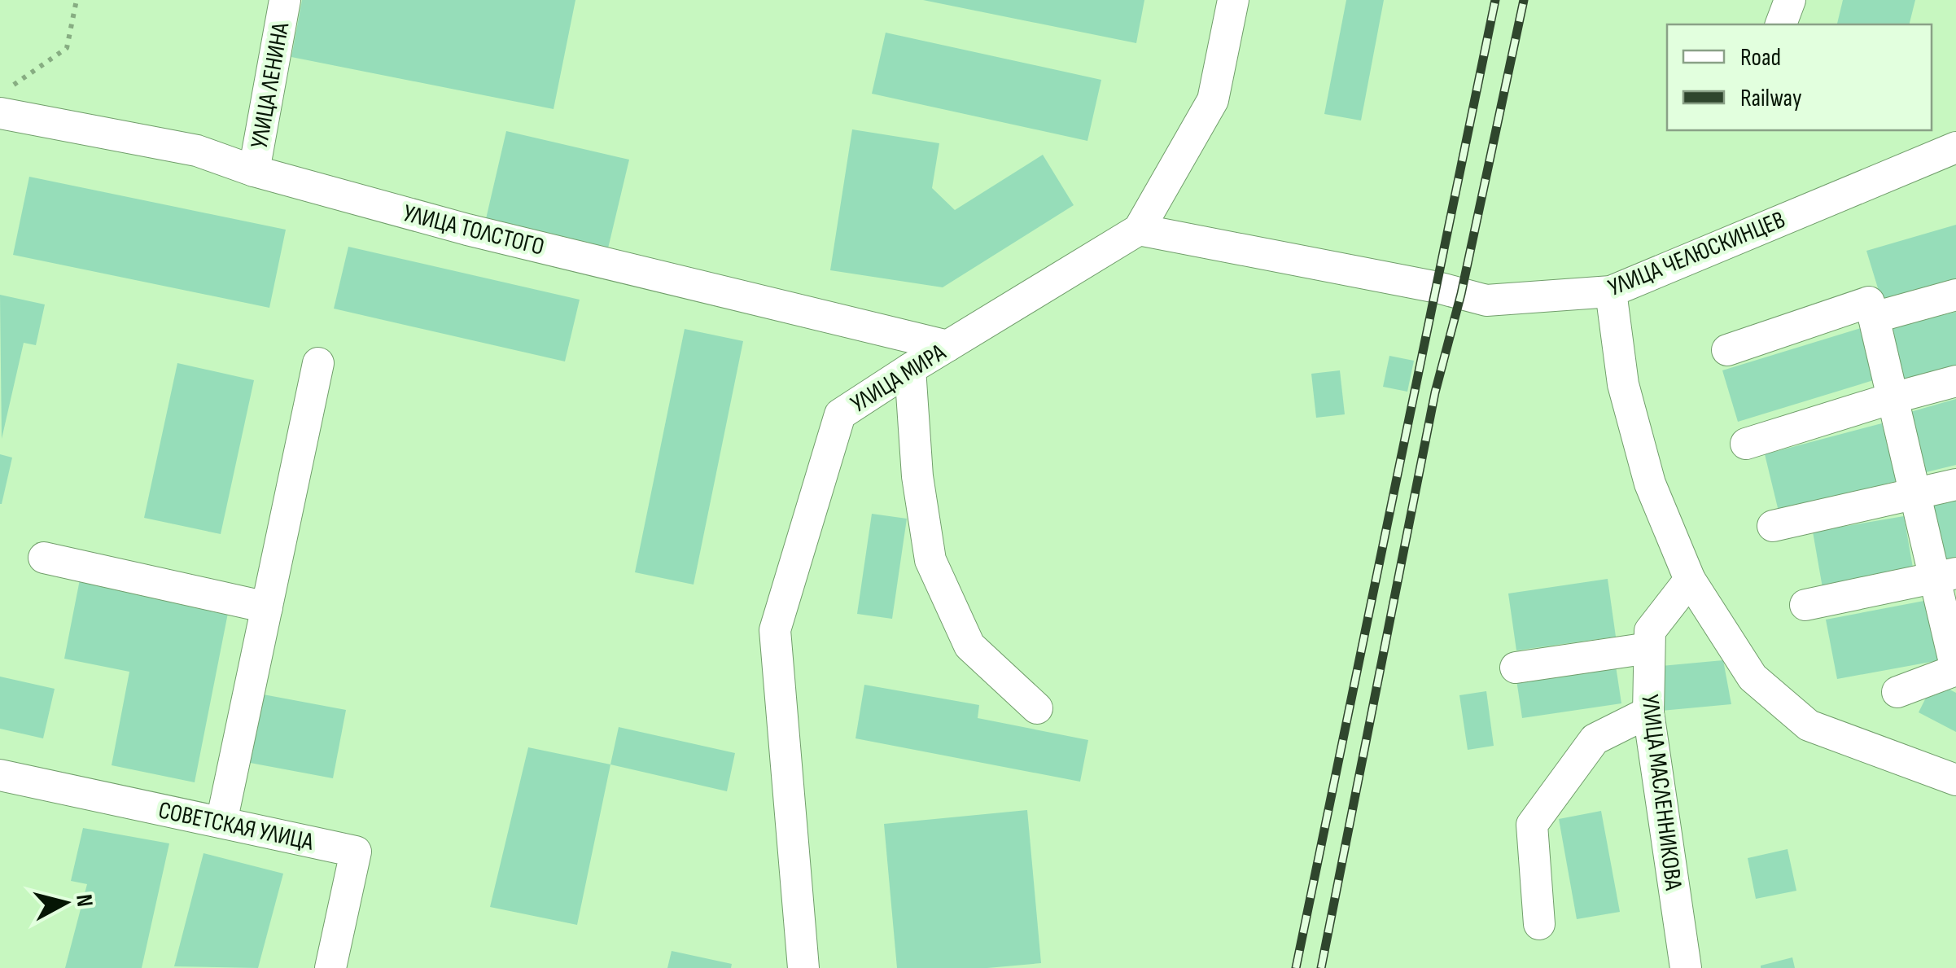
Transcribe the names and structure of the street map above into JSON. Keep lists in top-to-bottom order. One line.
{"streets":{"street":["УЛИЦА ЛЕНИНА","УЛИЦА ТОЛСТОГО","УЛИЦА ЧЕЛЮСКИНЦЕВ","УЛИЦА МИРА","УЛИЦА МАСЛЕННИКОВА","СОВЕТСКАЯ УЛИЦА"]},"crossings":[["УЛИЦА ЛЕНИНА","УЛИЦА ТОЛСТОГО"],["УЛИЦА ТОЛСТОГО","УЛИЦА МИРА"],["УЛИЦА ЧЕЛЮСКИНЦЕВ","УЛИЦА МИРА"]],"legend":["Road","Railway"],"north":"right"}
